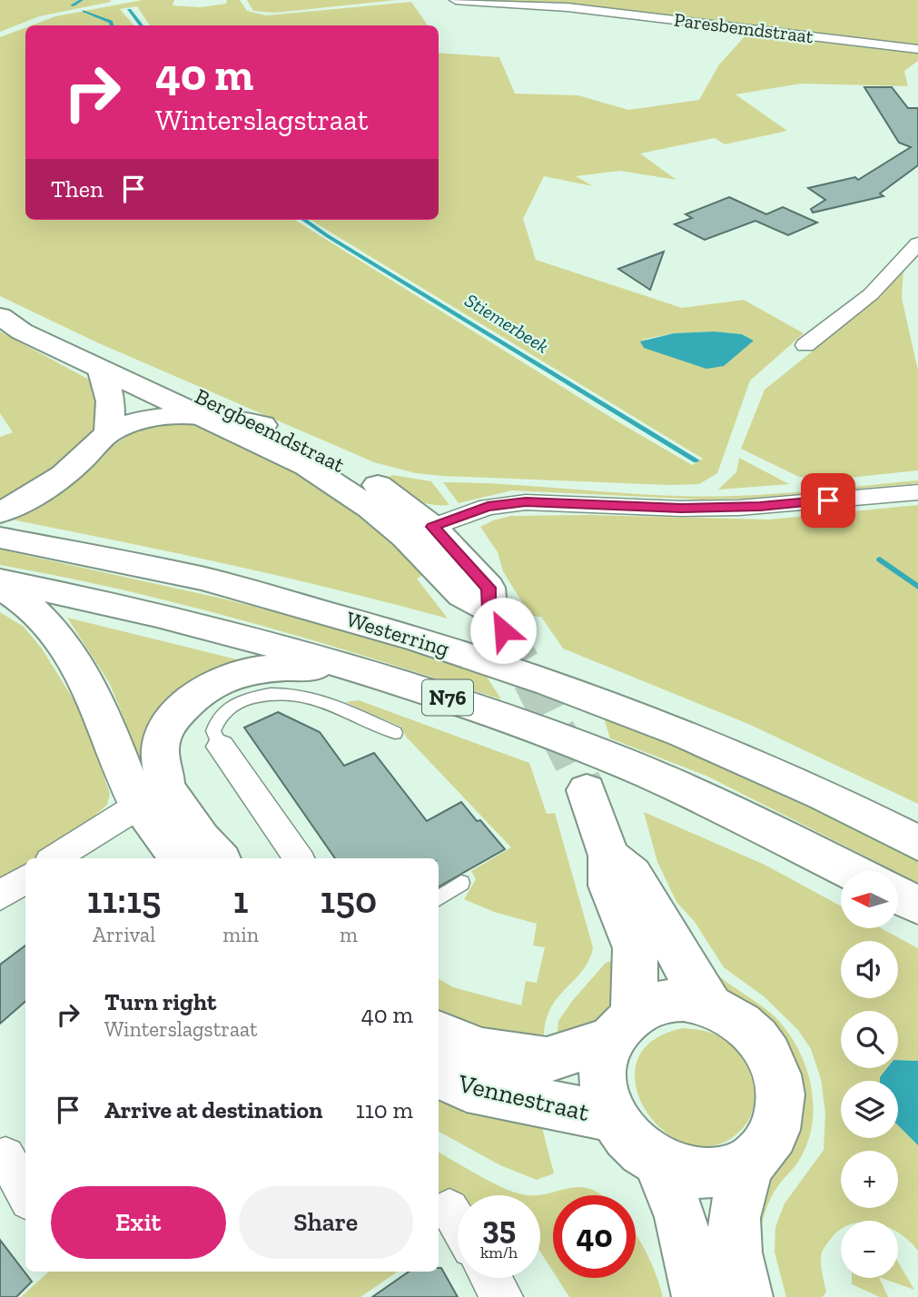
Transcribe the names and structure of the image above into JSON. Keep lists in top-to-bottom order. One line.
{"streets":{"main road":["Bergbeemdstraat","Westerring","N76","Vennestraat"],"street":["Paresbemdstraat"]},"water":["Stiemerbeek"],"north":"left","page":{"turn":["40 m","Winterslagstraat"],"then":"Then","eta":["11:15","Arrival","1","min","150","m"],"map_buttons":["+","−"],"list":[{"name":"Turn right","note":"Winterslagstraat","value":"40 m"},{"name":"Arrive at destination","value":"110 m"}],"buttons":["Exit","Share"],"speed":"35 km/h","limit":"40"}}
